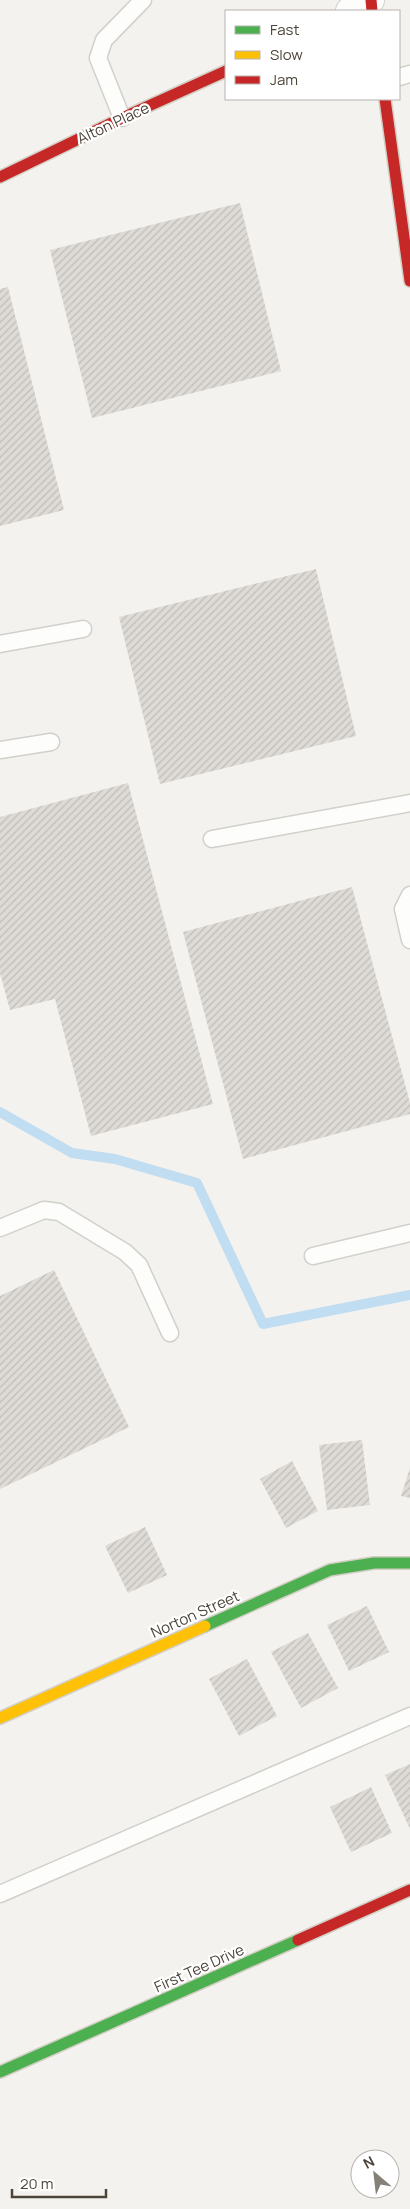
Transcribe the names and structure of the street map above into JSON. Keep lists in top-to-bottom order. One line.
{"streets":{"street":["Alton Place","Norton Street","First Tee Drive"]},"legend":["Fast","Slow","Jam"],"scale_bar":"20 m","north":"top left"}
